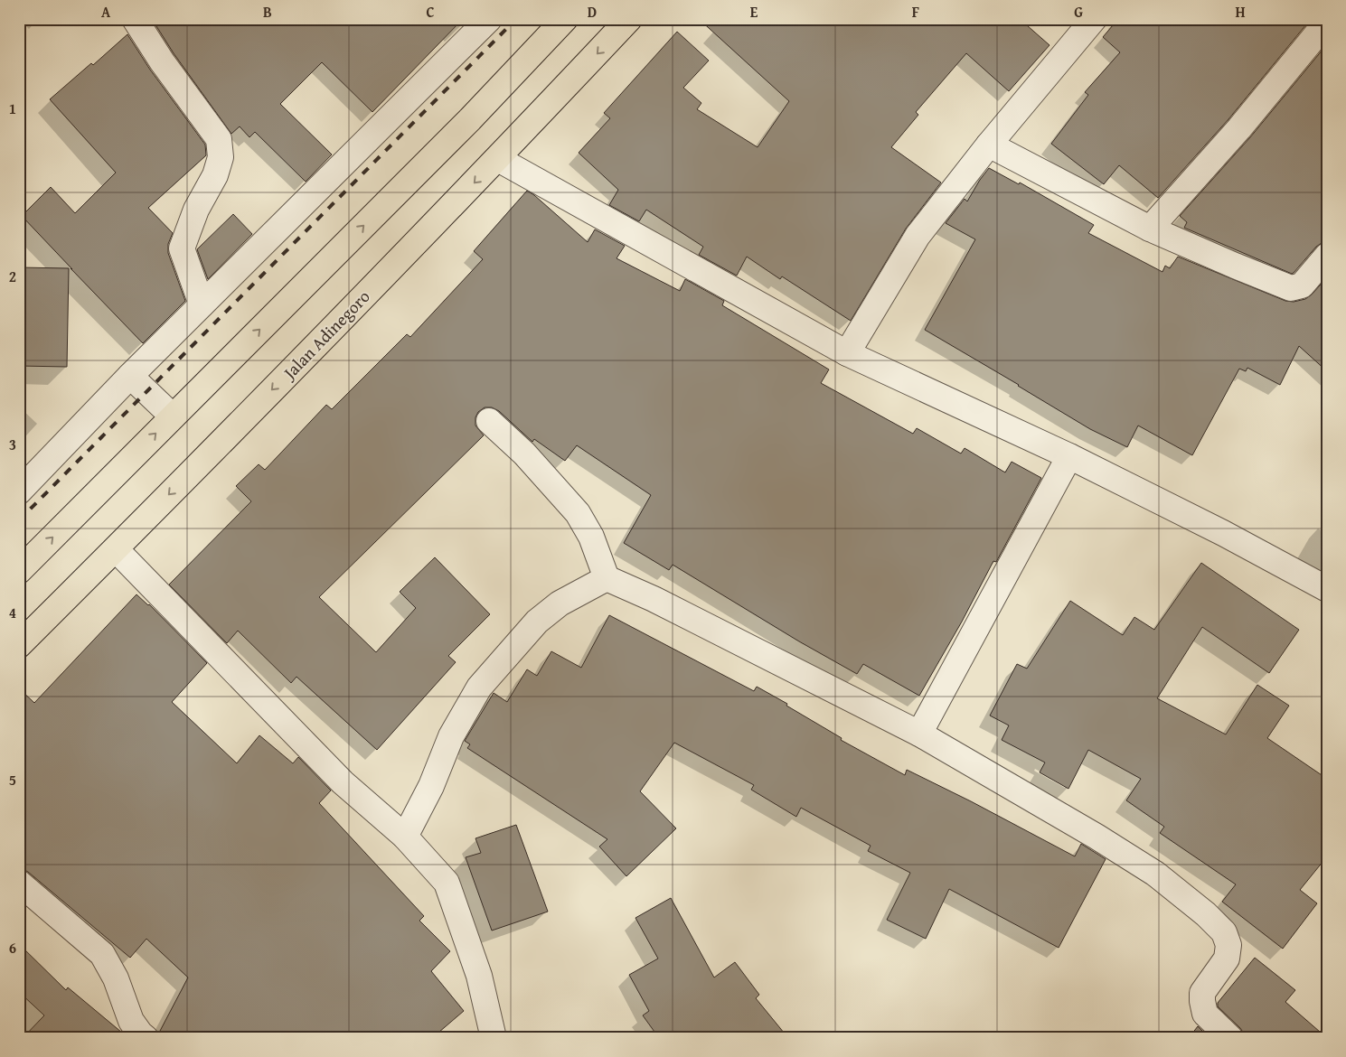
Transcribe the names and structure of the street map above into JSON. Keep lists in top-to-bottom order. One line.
{"streets":{"highway":["Jalan Adinegoro"]},"grid":{"columns":["A","B","C","D","E","F","G","H"],"rows":["1","2","3","4","5","6"]}}
